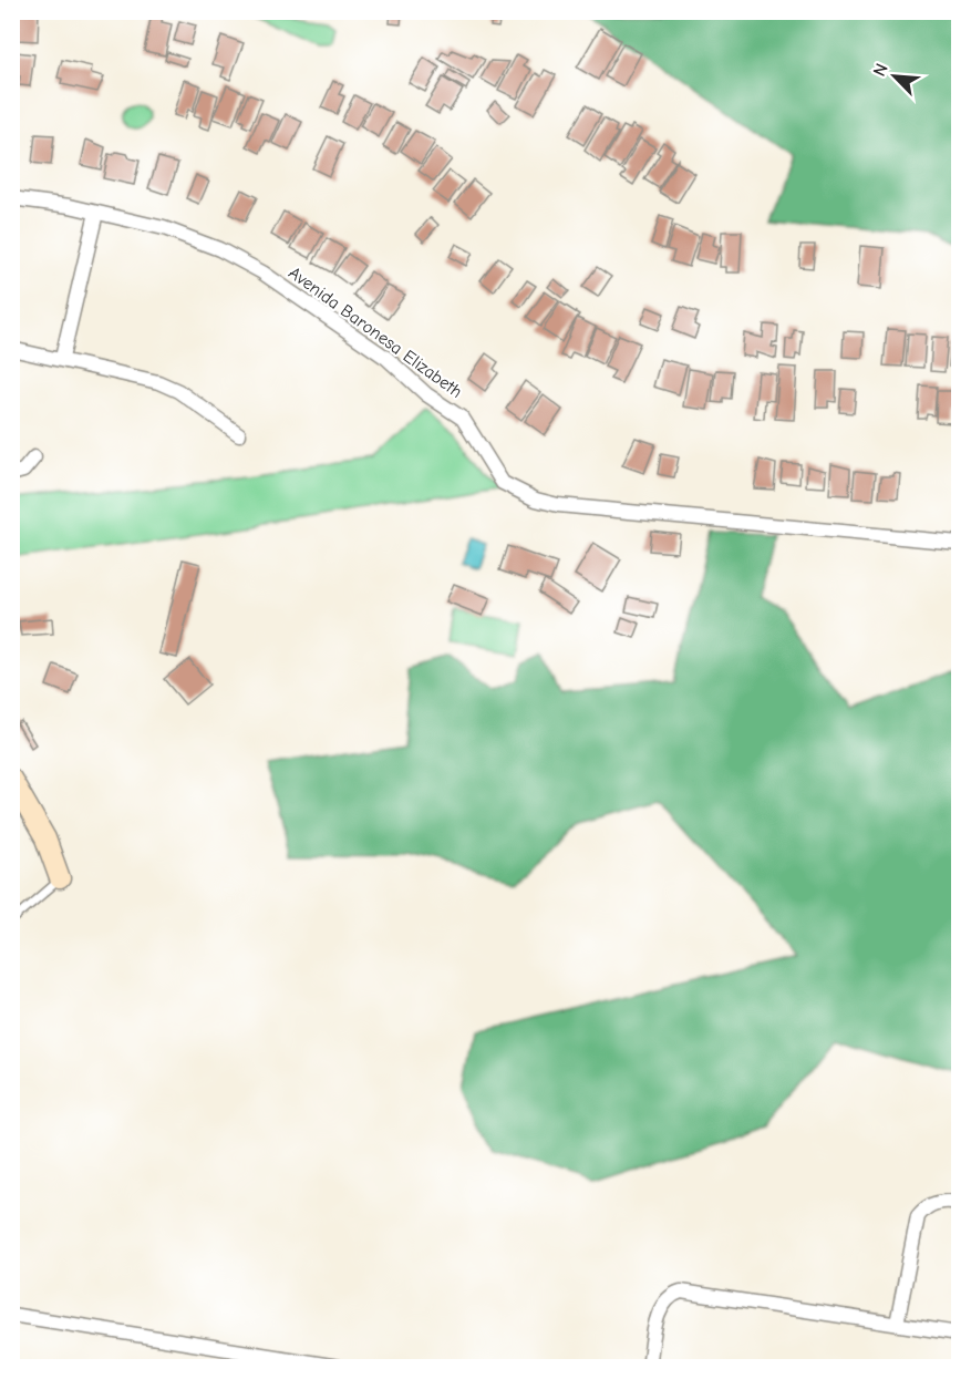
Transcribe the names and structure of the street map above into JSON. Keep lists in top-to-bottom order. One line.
{"streets":{"street":["Avenida Baronesa Elizabeth"]},"north":"top left"}
